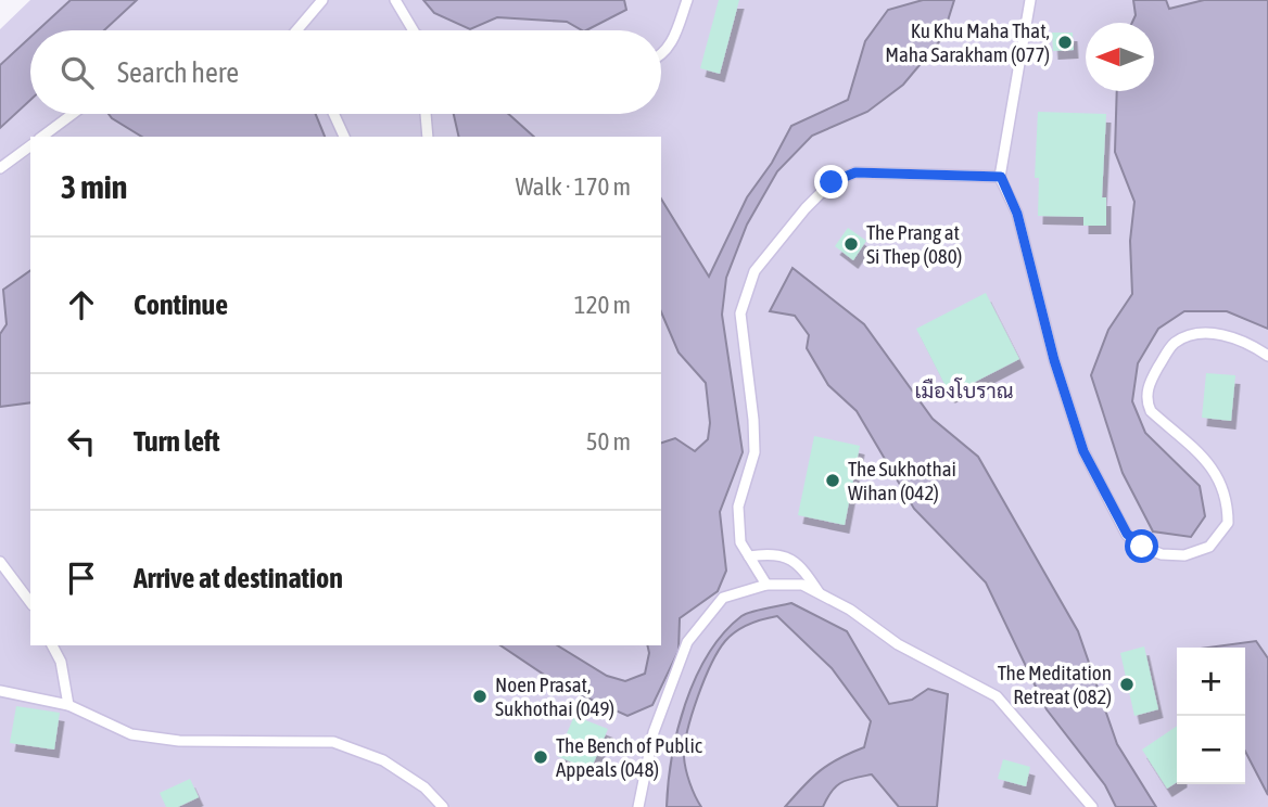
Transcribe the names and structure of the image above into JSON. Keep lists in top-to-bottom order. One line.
{"parks":["เมืองโบราณ"],"places":["Ku Khu Maha That, Maha Sarakham (077)","The Prang at Si Thep (080)","The Sukhothai Wihan (042)","The Meditation Retreat (082)","Noen Prasat, Sukhothai (049)","The Bench of Public Appeals (048)"],"north":"left","page":{"search":"Search here","heading":["3 min","Walk · 170 m"],"list":[["Continue","120 m"],["Turn left","50 m"],"Arrive at destination"],"map_buttons":["+","−"]}}
